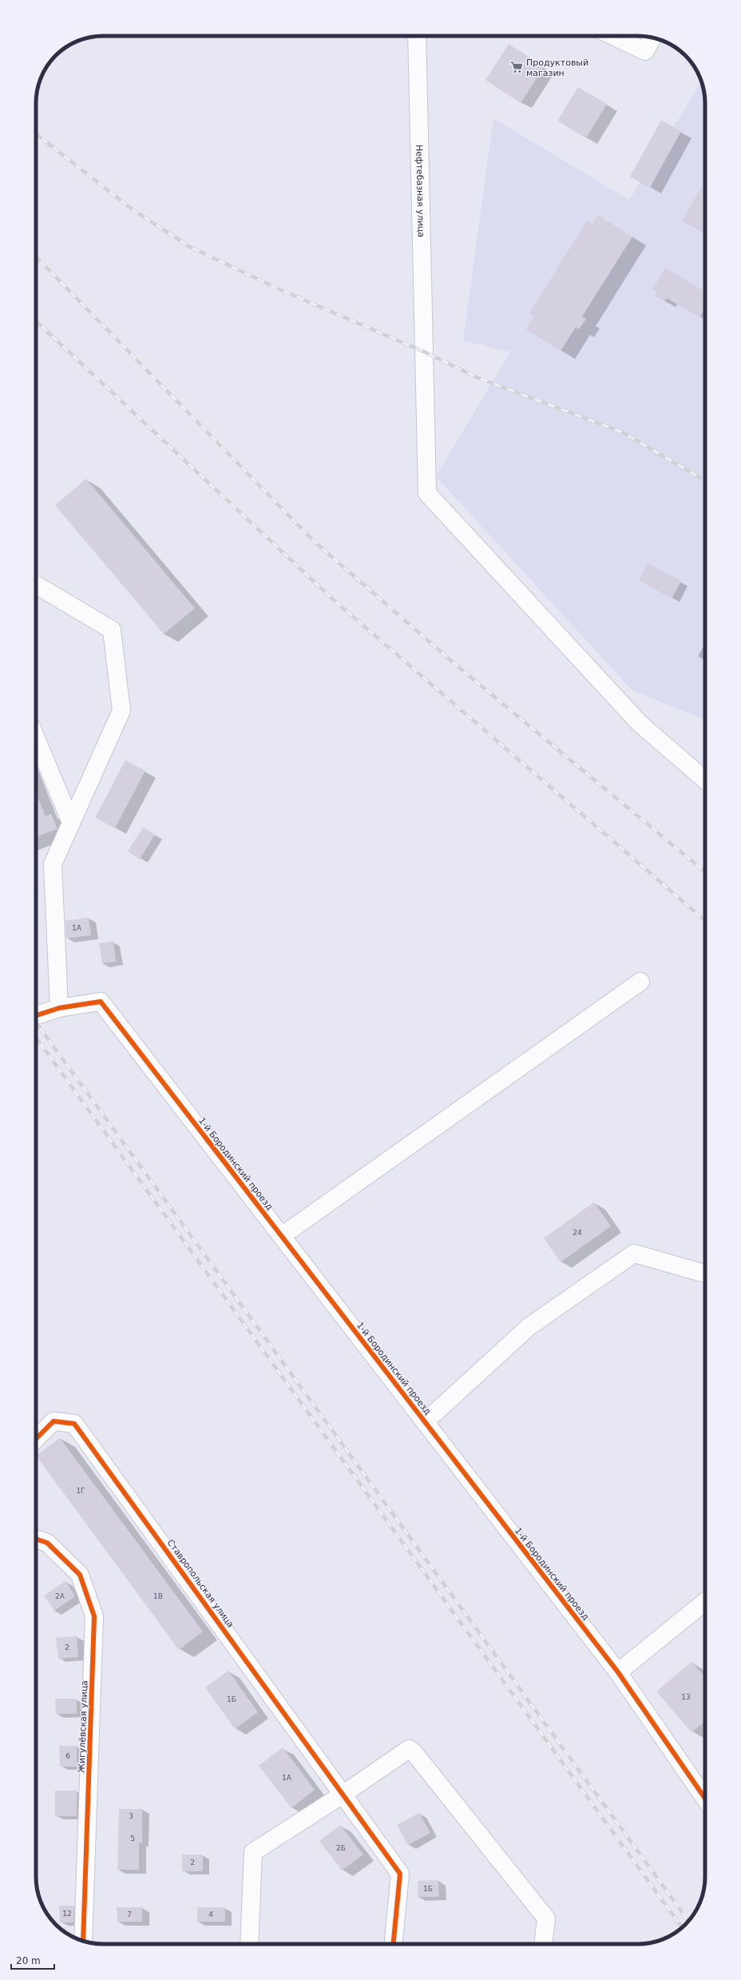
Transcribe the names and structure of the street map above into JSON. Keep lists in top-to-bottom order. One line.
{"streets":{"street":["Нефтебазная улица","1-й Бородинский проезд","Ставропольская улица","Жигулёвская улица"]},"places":{"supermarket":["Продуктовый магазин"]},"house_numbers":["1А","24","1Г","2А","1В","2","13","1Б","6","1А","3","5","2Б","2","1Б","12","7","4"],"scale_bar":"20 m"}
